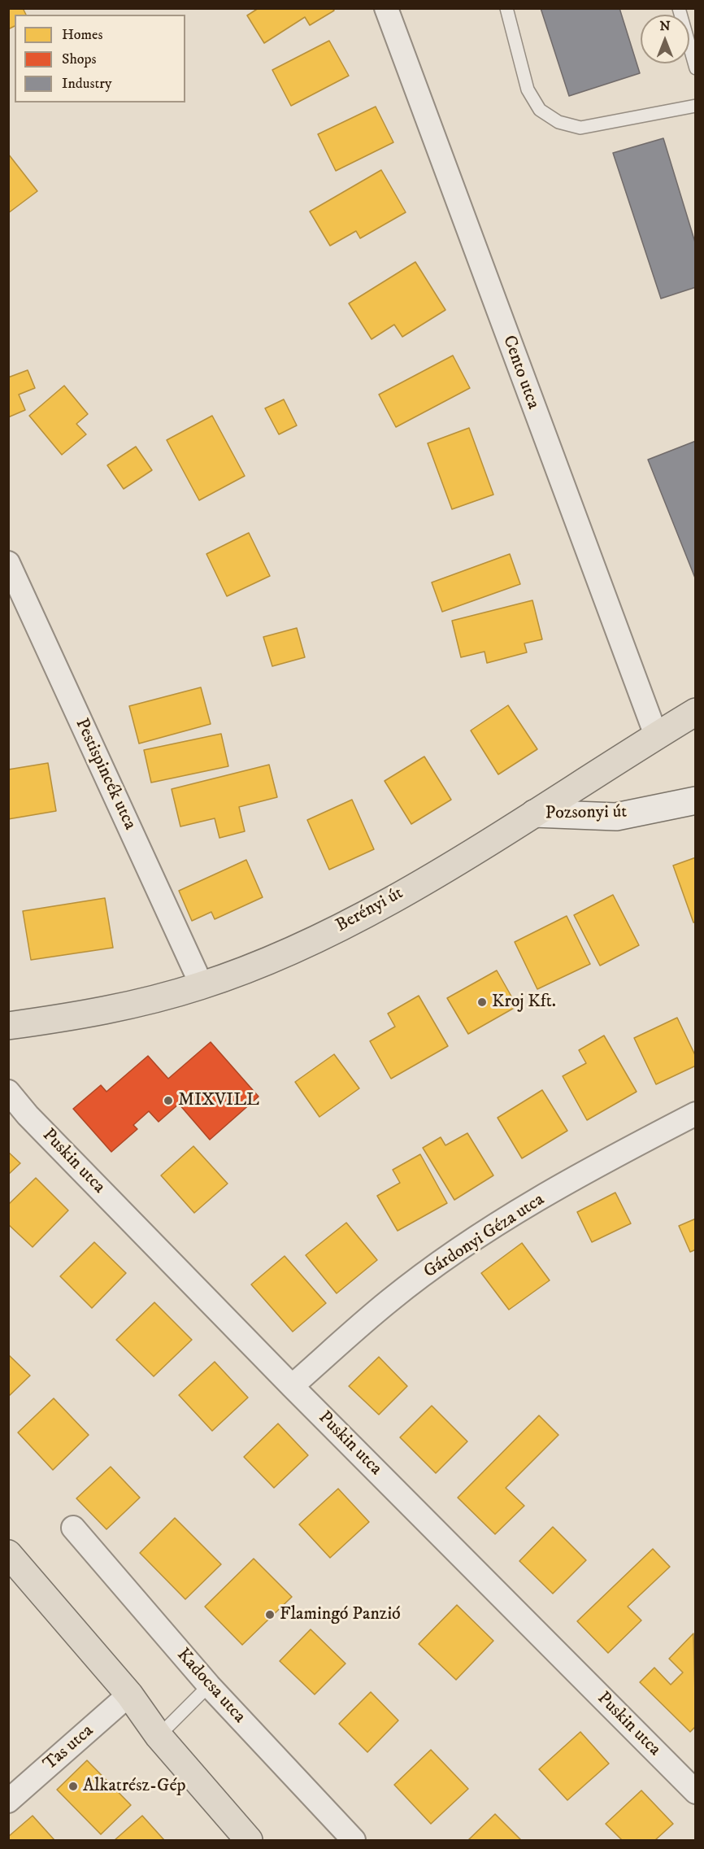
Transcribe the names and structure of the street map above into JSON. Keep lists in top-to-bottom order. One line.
{"streets":{"main road":["Berényi út"],"street":["Cento utca","Pestispincék utca","Pozsonyi út","Puskin utca","Gárdonyi Géza utca","Kadocsa utca","Tas utca"]},"crossings":[["Cento utca","Berényi út"],["Pestispincék utca","Berényi út"],["Pozsonyi út","Berényi út"],["Puskin utca","Gárdonyi Géza utca"]],"places":["Kroj Kft.","MIXVILL","Flamingó Panzió","Alkatrész-Gép"],"legend":["Homes","Shops","Industry"],"north":"top"}
